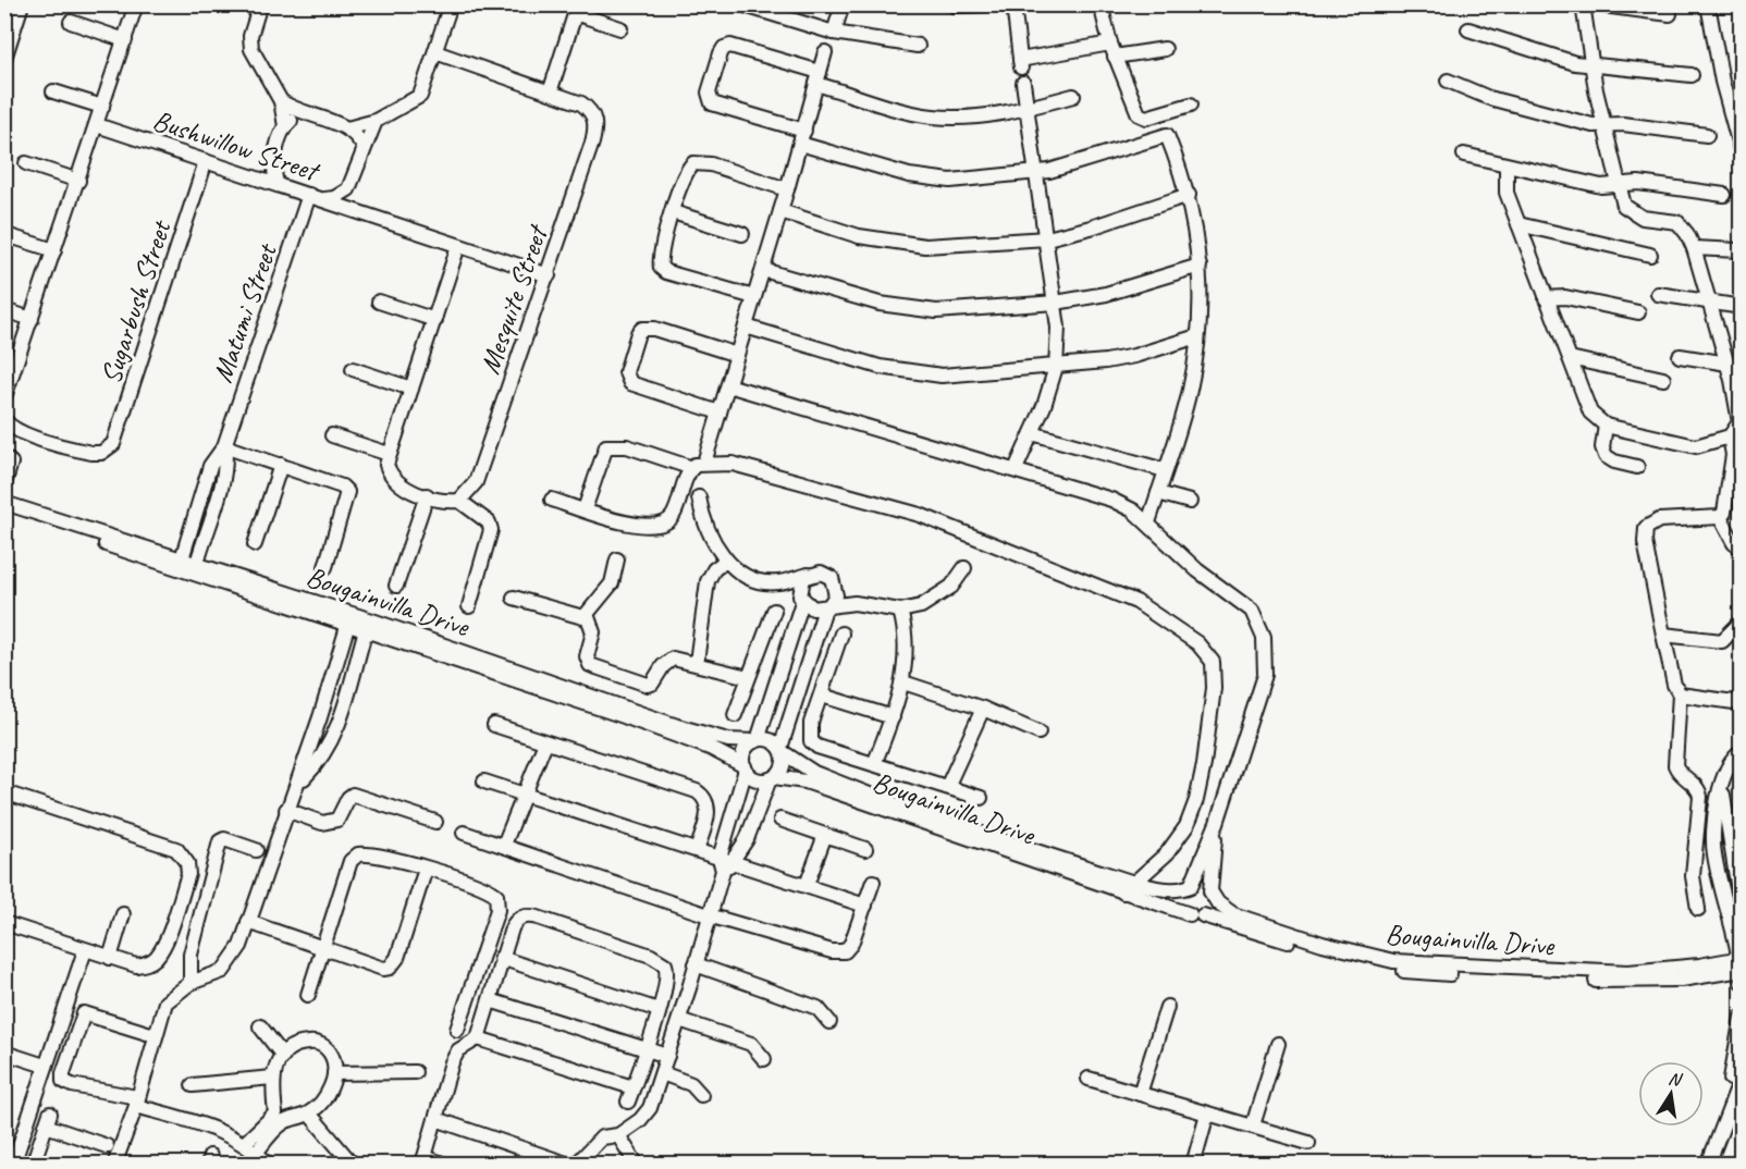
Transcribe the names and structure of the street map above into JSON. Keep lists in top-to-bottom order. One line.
{"streets":{"street":["Bushwillow Street","Mesquite Street","Sugarbush Street","Matumi Street","Bougainvilla Drive"]},"crossings":[["Bushwillow Street","Mesquite Street"],["Bushwillow Street","Sugarbush Street"],["Bushwillow Street","Matumi Street"],["Matumi Street","Bougainvilla Drive"]],"north":"top"}
